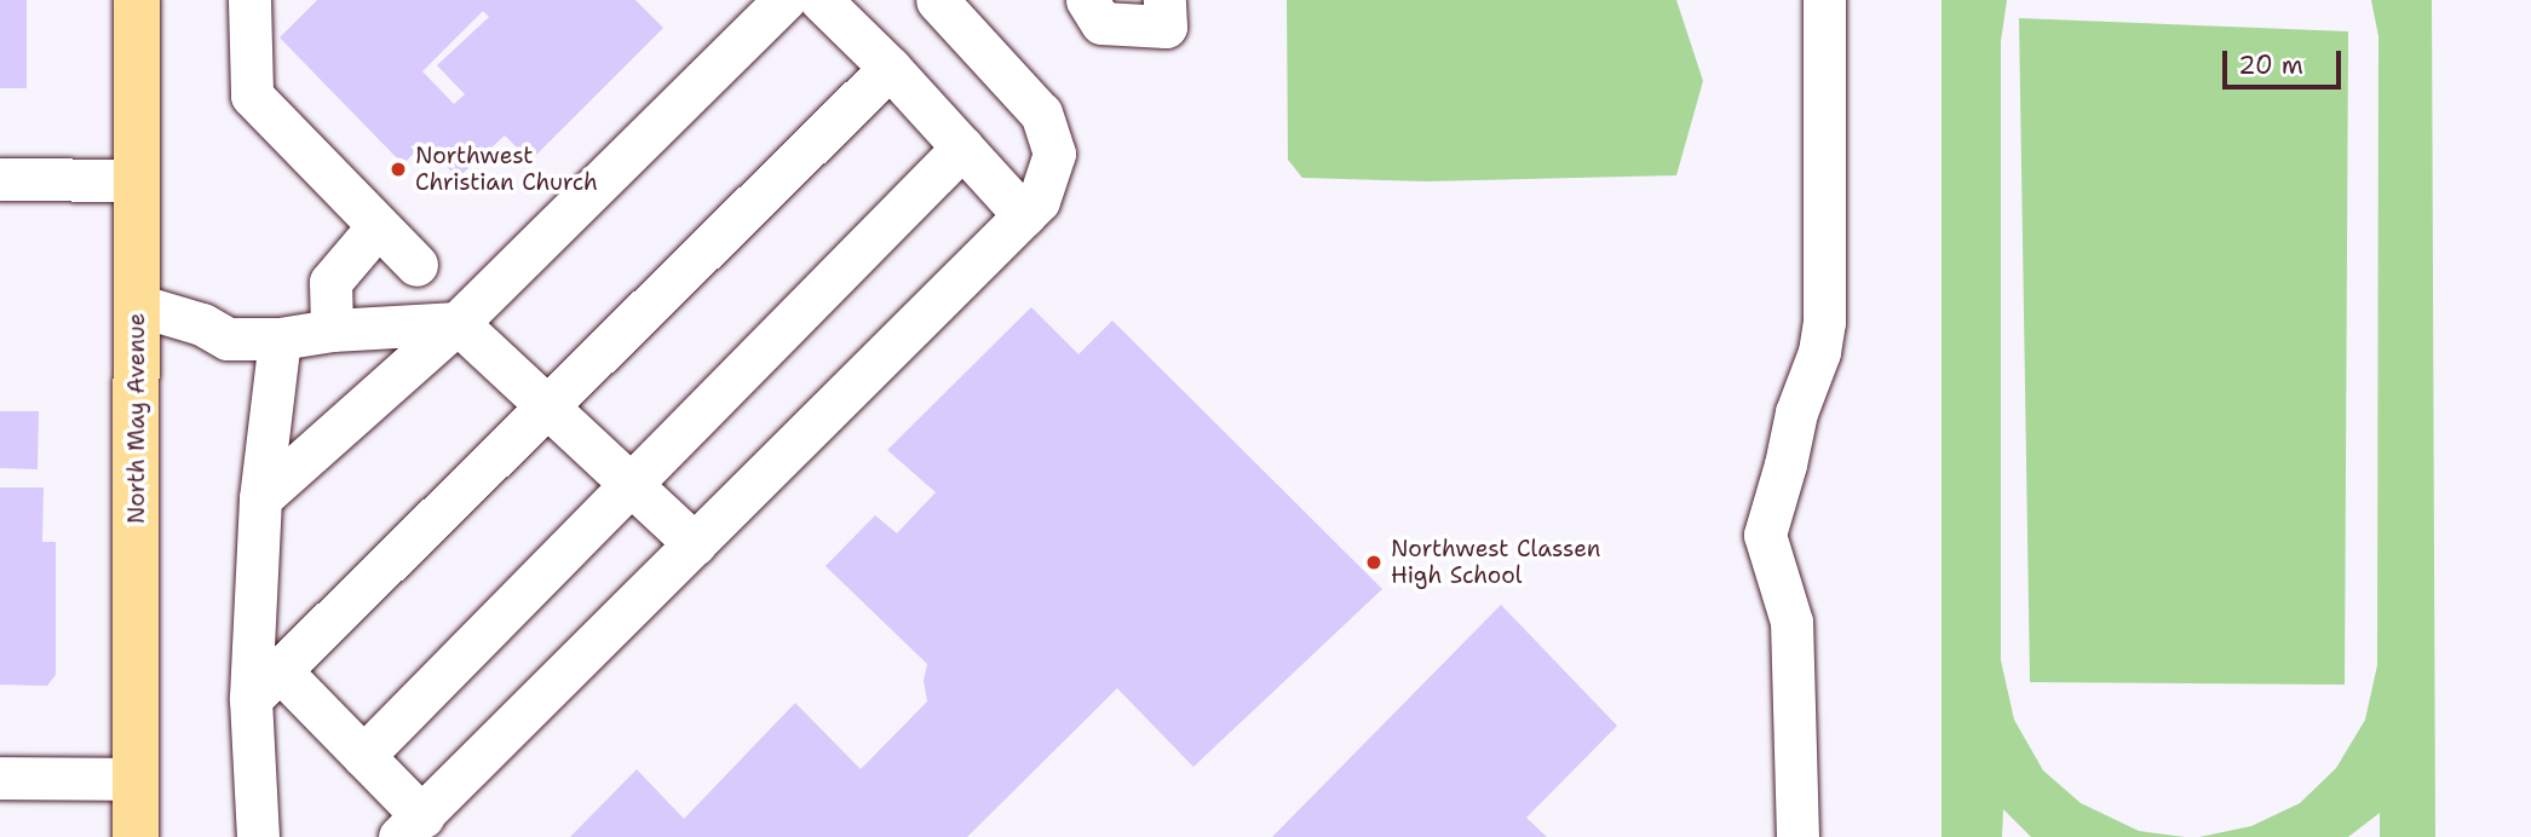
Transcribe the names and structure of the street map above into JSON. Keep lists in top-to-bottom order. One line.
{"streets":{"main road":["North May Avenue"]},"places":["Northwest Christian Church","Northwest Classen High School"],"scale_bar":"20 m"}
